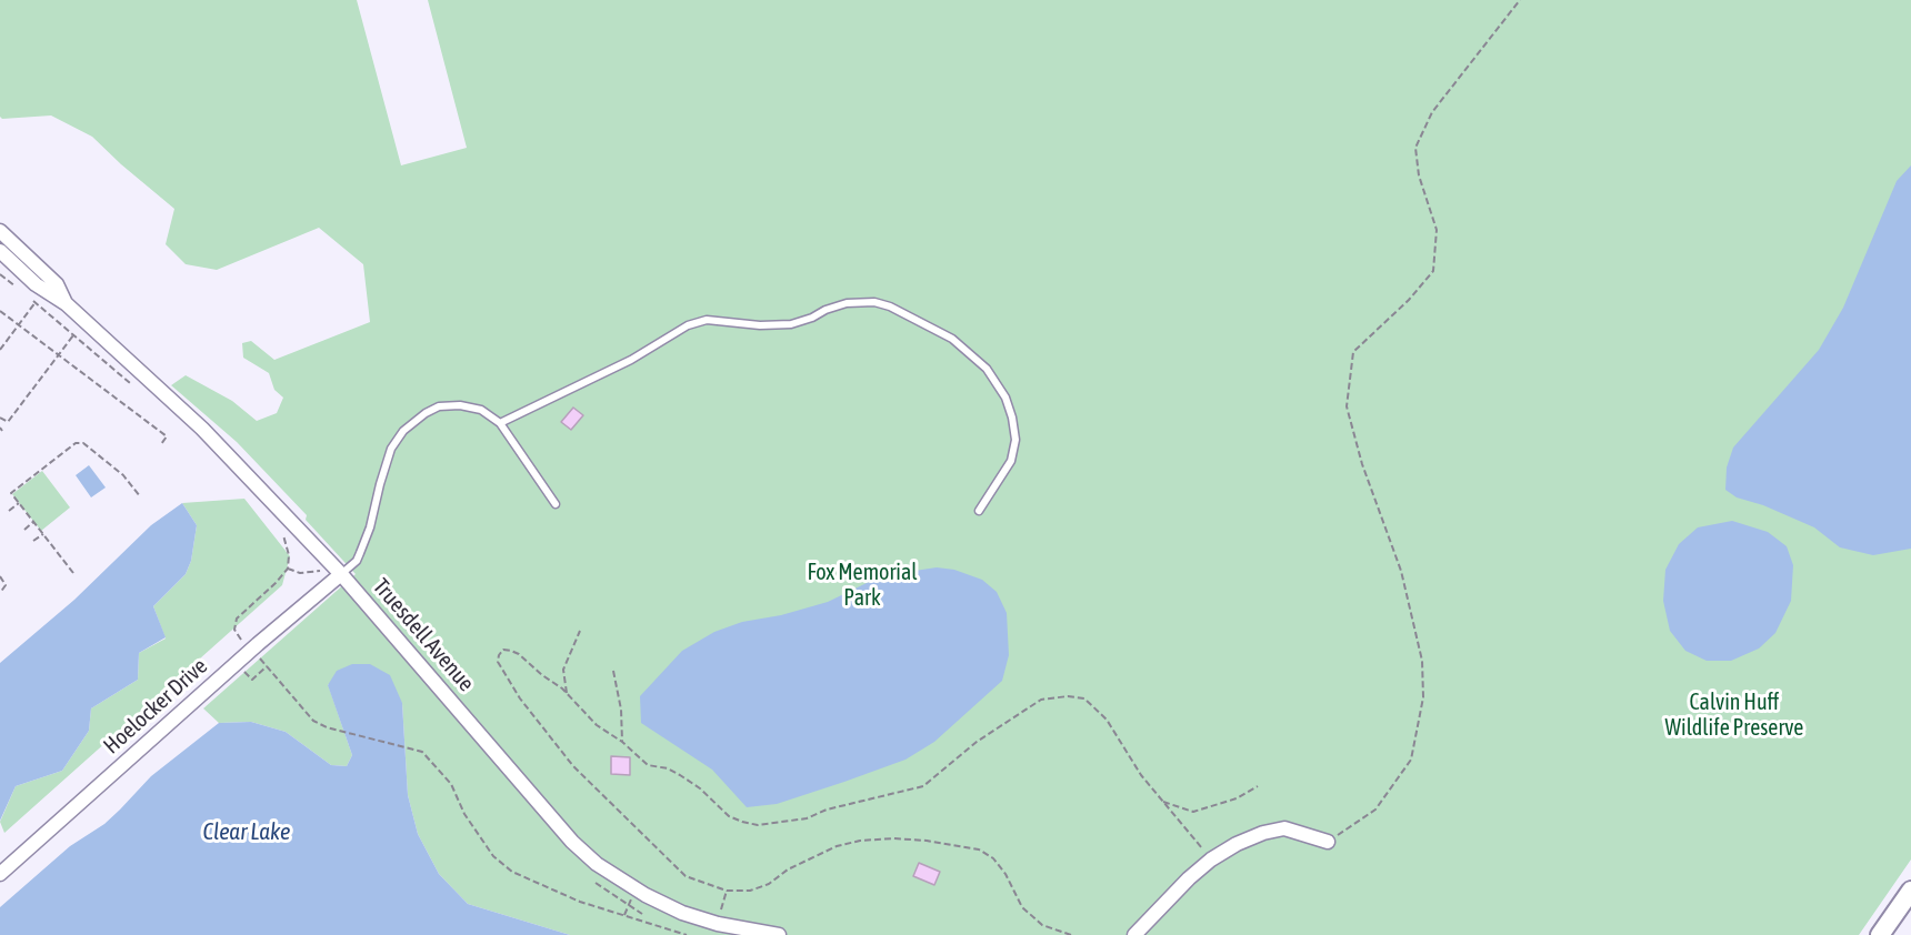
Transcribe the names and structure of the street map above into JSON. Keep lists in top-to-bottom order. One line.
{"streets":{"street":["Truesdell Avenue","Hoelocker Drive"]},"crossings":[["Truesdell Avenue","Hoelocker Drive"]],"water":["Clear Lake"],"parks":["Fox Memorial Park","Calvin Huff Wildlife Preserve"]}
